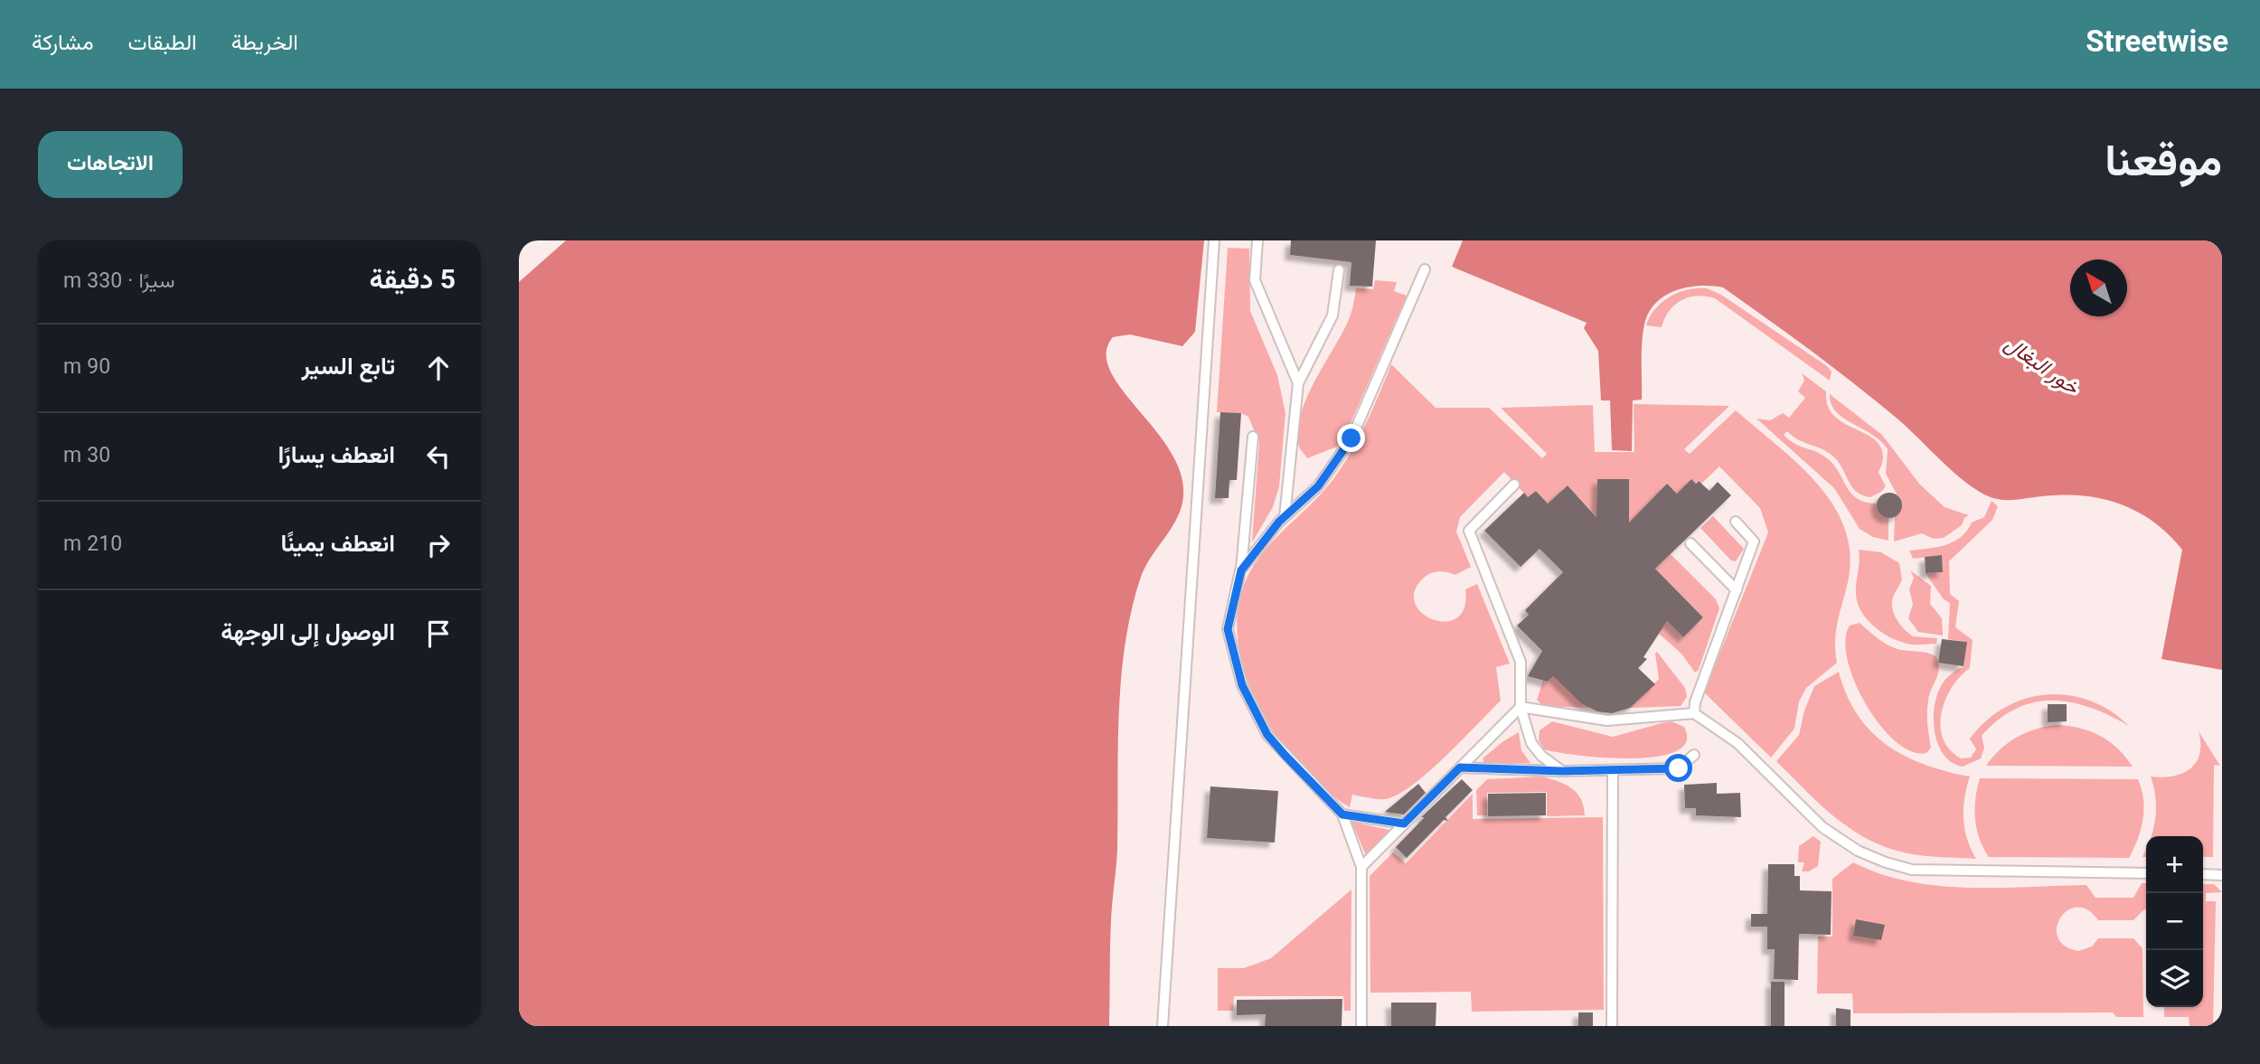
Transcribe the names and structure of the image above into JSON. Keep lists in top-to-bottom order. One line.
{"water":["خور البغال"],"north":"top left","page":{"header":"Streetwise","nav":["الخريطة","الطبقات","مشاركة"],"title":"موقعنا","buttons":"الاتجاهات","heading":["5 دقيقة","سيرًا · 330 m"],"list":[["تابع السير","90 m"],["انعطف يسارًا","30 m"],["انعطف يمينًا","210 m"],"الوصول إلى الوجهة"],"map_buttons":["+","−"]}}
